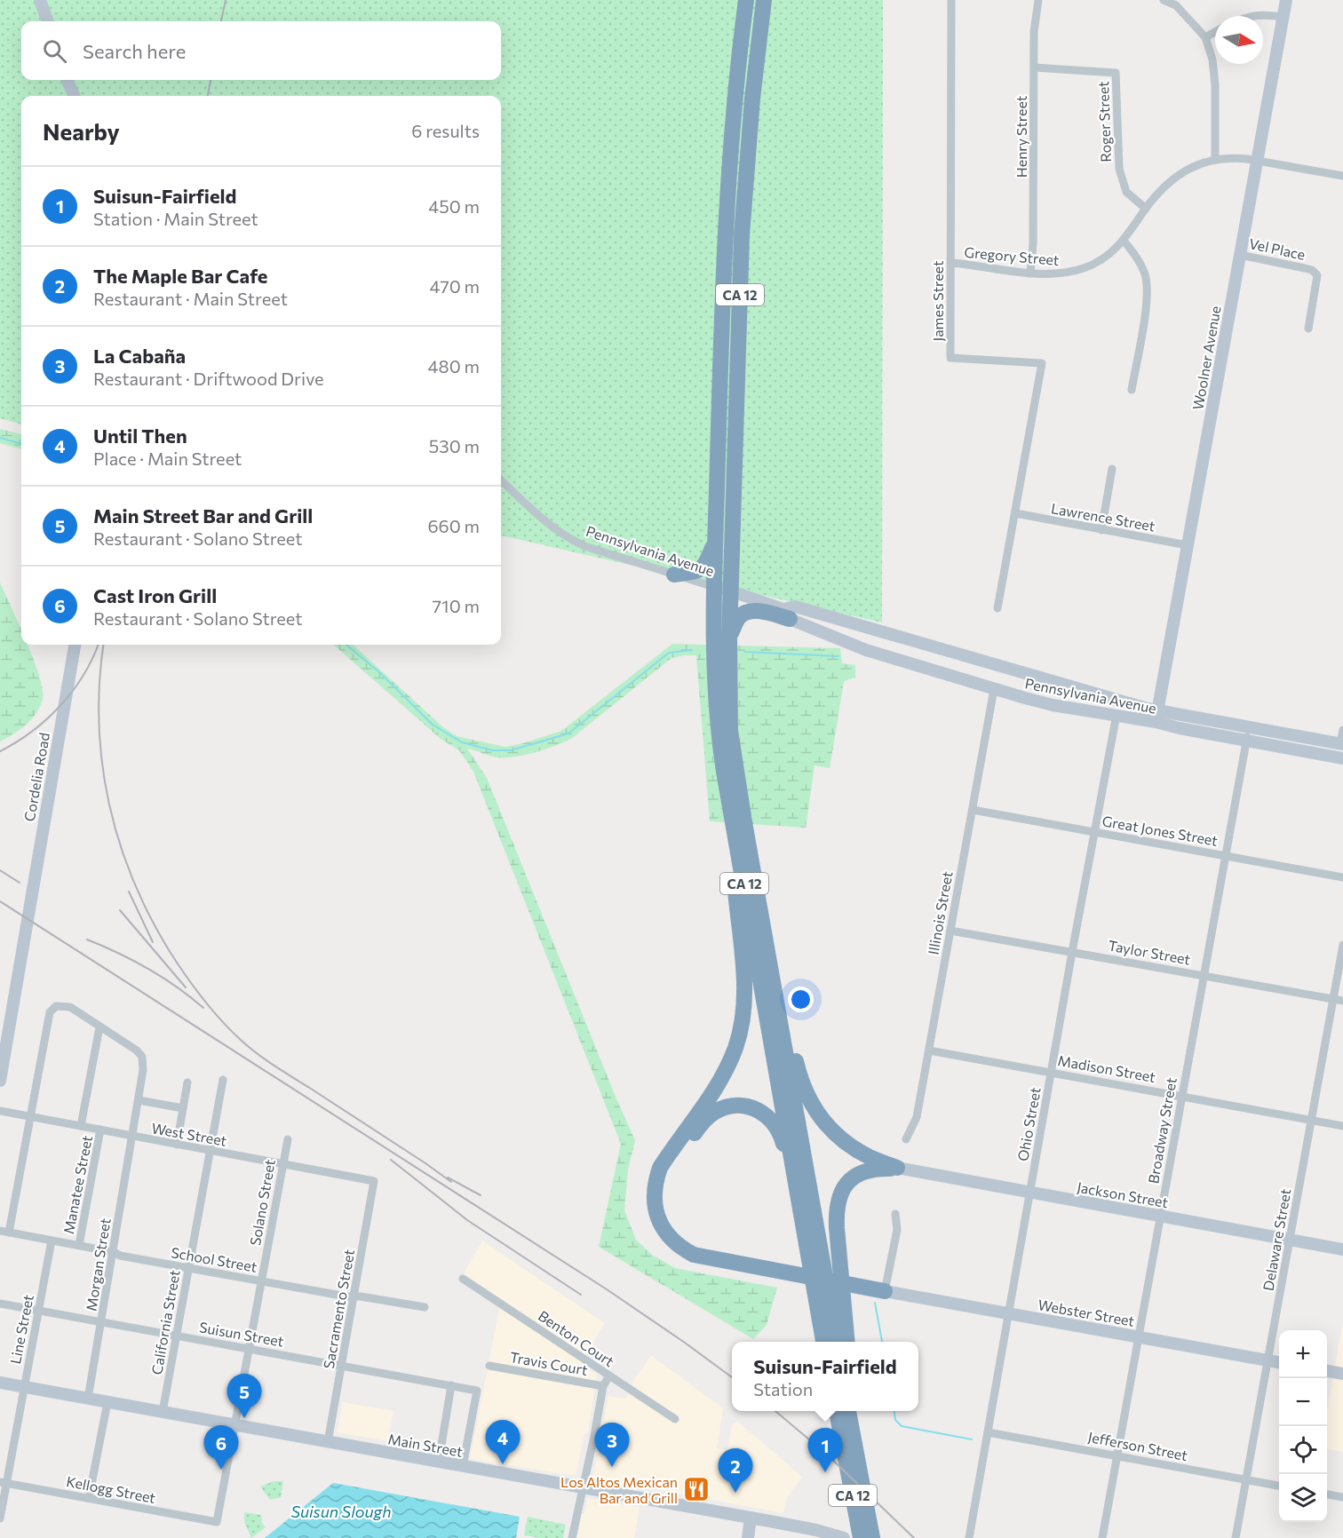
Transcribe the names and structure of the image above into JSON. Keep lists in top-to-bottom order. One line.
{"streets":{"highway":["CA 12"],"main road":["Woolner Avenue","Pennsylvania Avenue","Cordelia Road","Jackson Street","Webster Street","Main Street"],"street":["Roger Street","Henry Street","Vel Place","Gregory Street","James Street","Lawrence Street","Great Jones Street","Illinois Street","Taylor Street","Madison Street","Ohio Street","Broadway Street","West Street","Manatee Street","Solano Street","Delaware Street","School Street","Morgan Street","Sacramento Street","California Street","Line Street","Suisun Street","Benton Court","Travis Court","Jefferson Street","Kellogg Street"]},"crossings":[["Roger Street","Henry Street"],["Roger Street","Gregory Street"],["Henry Street","Gregory Street"],["Vel Place","Woolner Avenue"],["Gregory Street","James Street"],["Gregory Street","Woolner Avenue"],["CA 12","Pennsylvania Avenue"],["James Street","Lawrence Street"],["Woolner Avenue","Lawrence Street"],["Woolner Avenue","Pennsylvania Avenue"],["Pennsylvania Avenue","Illinois Street"],["Pennsylvania Avenue","Ohio Street"],["Pennsylvania Avenue","Broadway Street"],["Great Jones Street","Illinois Street"],["Great Jones Street","Ohio Street"],["Great Jones Street","Broadway Street"],["Illinois Street","Taylor Street"],["Illinois Street","Madison Street"],["Taylor Street","Ohio Street"],["Taylor Street","Broadway Street"],["Taylor Street","Delaware Street"],["Madison Street","Ohio Street"],["Madison Street","Broadway Street"],["Madison Street","Delaware Street"],["Ohio Street","Jackson Street"],["Ohio Street","Webster Street"],["Ohio Street","Jefferson Street"],["Broadway Street","Jackson Street"],["Broadway Street","Webster Street"],["Broadway Street","Jefferson Street"],["West Street","Manatee Street"],["West Street","Solano Street"],["West Street","Morgan Street"],["West Street","Sacramento Street"],["West Street","California Street"],["Manatee Street","School Street"],["Jackson Street","Delaware Street"],["Solano Street","School Street"],["Solano Street","Suisun Street"],["Solano Street","Main Street"],["Solano Street","Kellogg Street"],["Delaware Street","Webster Street"],["Delaware Street","Jefferson Street"],["School Street","Morgan Street"],["School Street","Sacramento Street"],["School Street","California Street"],["School Street","Line Street"],["Morgan Street","Suisun Street"],["Morgan Street","Main Street"],["Sacramento Street","Suisun Street"],["Sacramento Street","Main Street"],["California Street","Suisun Street"],["California Street","Main Street"],["Line Street","Suisun Street"],["Line Street","Main Street"],["Line Street","Kellogg Street"],["Suisun Street","Main Street"]],"water":["Suisun Slough"],"places":{"restaurant":["Los Altos Mexican Bar and Grill"]},"north":"right","page":{"search":"Search here","heading":["Nearby","6 results"],"list":[{"mark":"1","name":"Suisun-Fairfield","note":"Station · Main Street","value":"450 m"},{"mark":"2","name":"The Maple Bar Cafe","note":"Restaurant · Main Street","value":"470 m"},{"mark":"3","name":"La Cabaña","note":"Restaurant · Driftwood Drive","value":"480 m"},{"mark":"4","name":"Until Then","note":"Place · Main Street","value":"530 m"},{"mark":"5","name":"Main Street Bar and Grill","note":"Restaurant · Solano Street","value":"660 m"},{"mark":"6","name":"Cast Iron Grill","note":"Restaurant · Solano Street","value":"710 m"}],"map_buttons":["+","−"],"popup":["Suisun-Fairfield","Station"],"pins":["5","4","3","6","1","2"]}}
